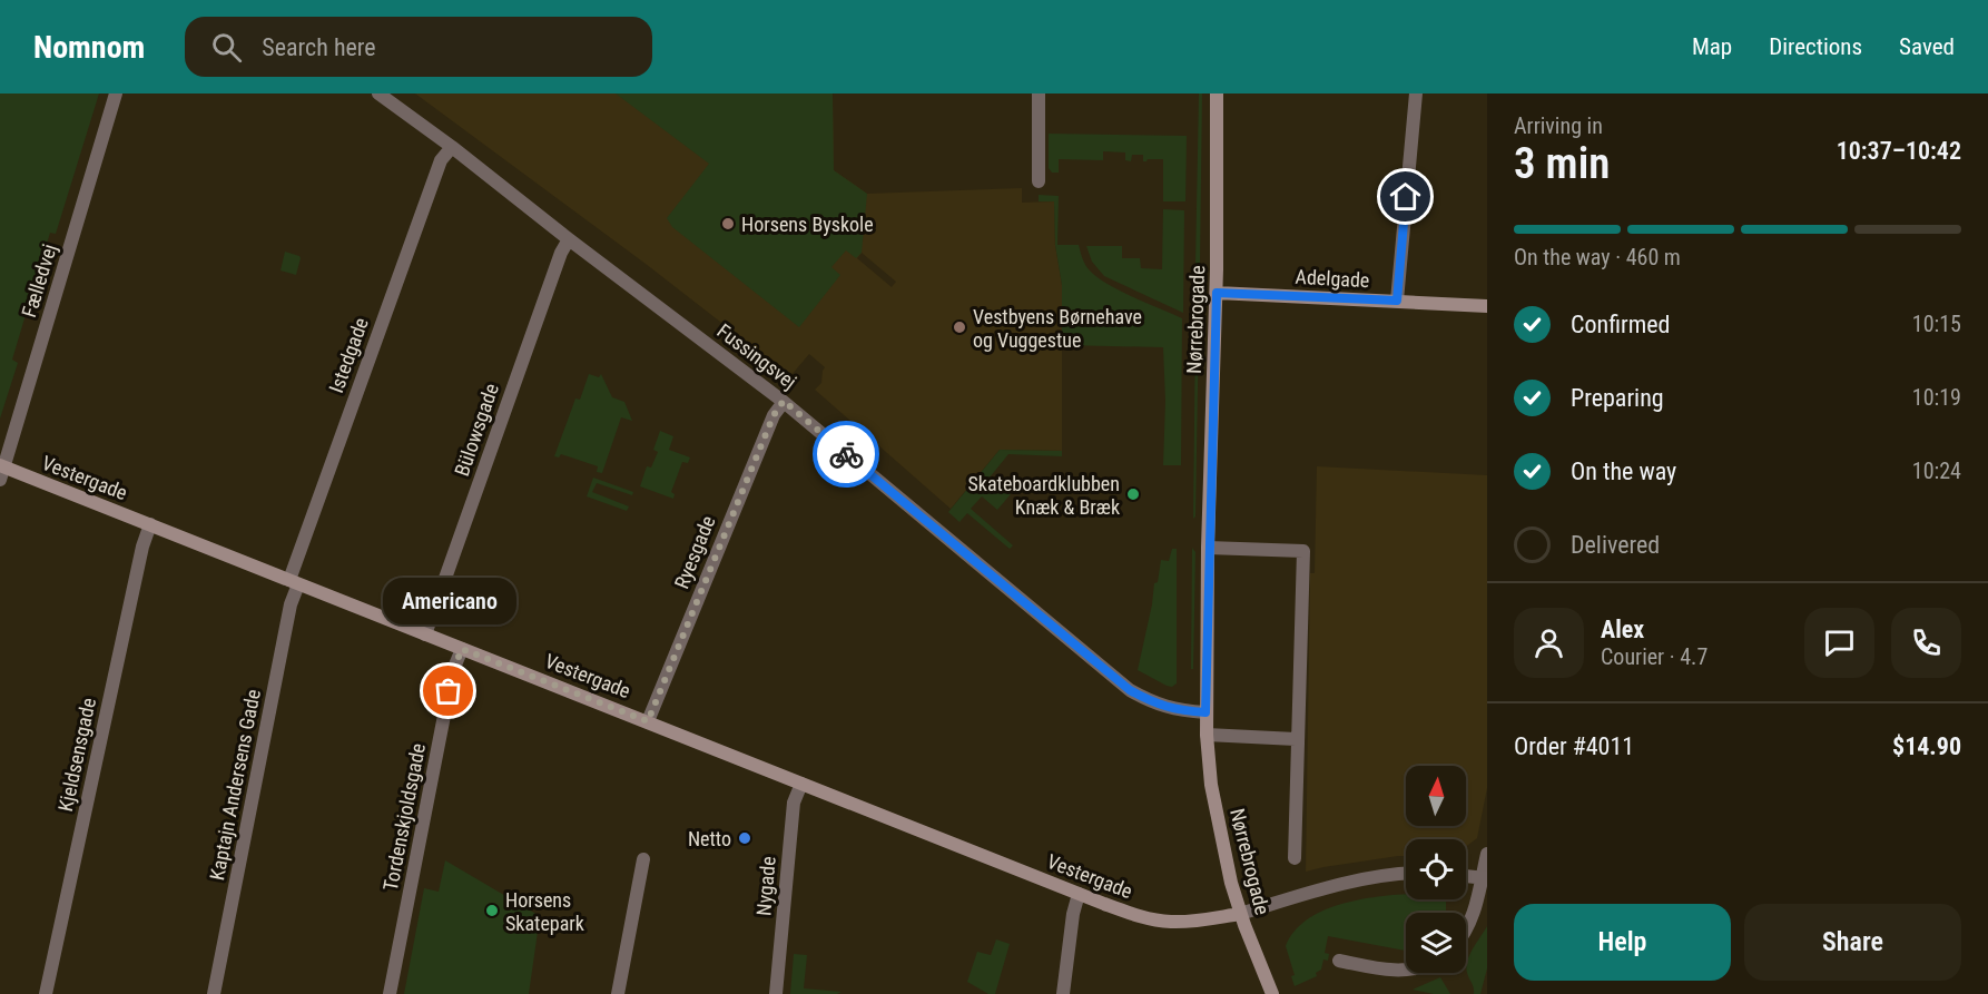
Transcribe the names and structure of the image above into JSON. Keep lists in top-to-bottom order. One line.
{"streets":{"main road":["Adelgade","Nørrebrogade","Vestergade"],"street":["Fælledvej","Istedgade","Fussingsvej","Bülowsgade","Ryesgade","Kjeldsensgade","Kaptajn Andersens Gade","Tordenskjoldsgade","Nygade"]},"crossings":[["Adelgade","Nørrebrogade"],["Fælledvej","Vestergade"],["Nørrebrogade","Fussingsvej"],["Nørrebrogade","Vestergade"],["Istedgade","Fussingsvej"],["Istedgade","Vestergade"],["Istedgade","Kaptajn Andersens Gade"],["Fussingsvej","Bülowsgade"],["Fussingsvej","Ryesgade"],["Bülowsgade","Vestergade"],["Vestergade","Ryesgade"],["Vestergade","Kjeldsensgade"],["Vestergade","Kaptajn Andersens Gade"],["Vestergade","Tordenskjoldsgade"],["Vestergade","Nygade"]],"places":["Horsens Byskole","Vestbyens Børnehave og Vuggestue","Skateboardklubben Knæk & Bræk","Americano","Netto","Horsens Skatepark"],"north":"top","page":{"header":"Nomnom","search":"Search here","nav":["Map","Directions","Saved"],"heading":["3 min","Arriving in","10:37–10:42"],"panel":["Alex","Courier · 4.7","Order #4011","$14.90"],"bar":"On the way · 460 m","list":[["Confirmed","10:15"],["Preparing","10:19"],["On the way","10:24"],"Delivered"],"bubble":"Americano","buttons":["Help","Share"]}}
